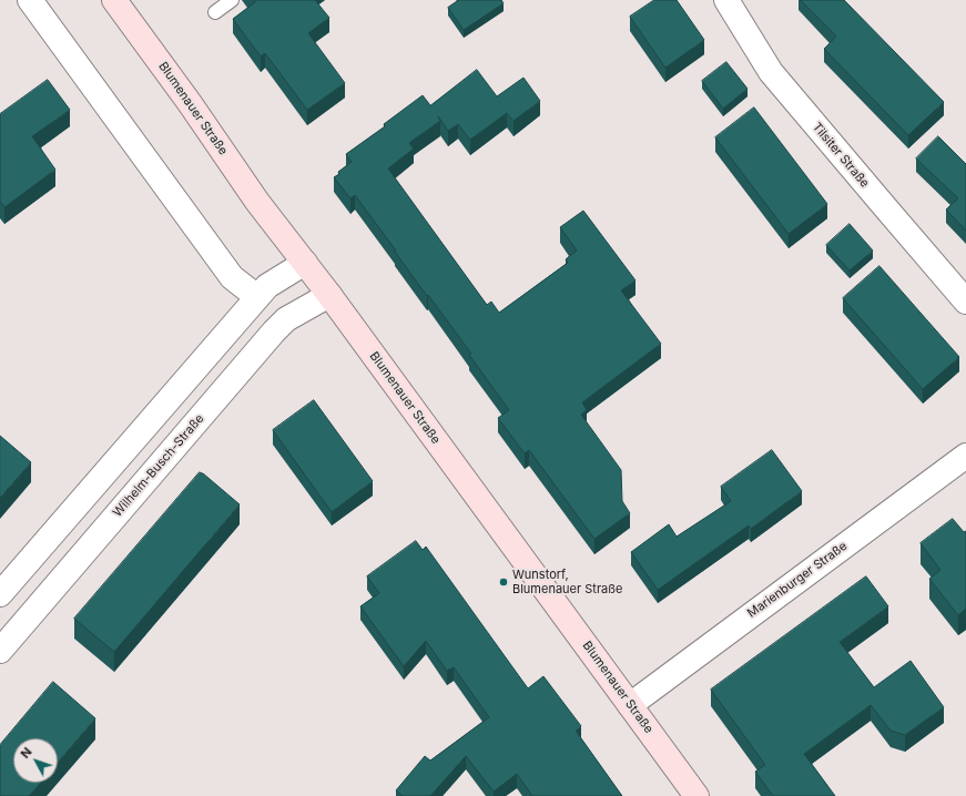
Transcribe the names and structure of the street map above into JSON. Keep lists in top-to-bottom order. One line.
{"streets":{"street":["Blumenauer Straße","Tilsiter Straße","Wilhelm-Busch-Straße","Marienburger Straße"]},"crossings":[["Blumenauer Straße","Wilhelm-Busch-Straße"],["Blumenauer Straße","Marienburger Straße"]],"places":["Wunstorf, Blumenauer Straße"],"north":"top left"}
